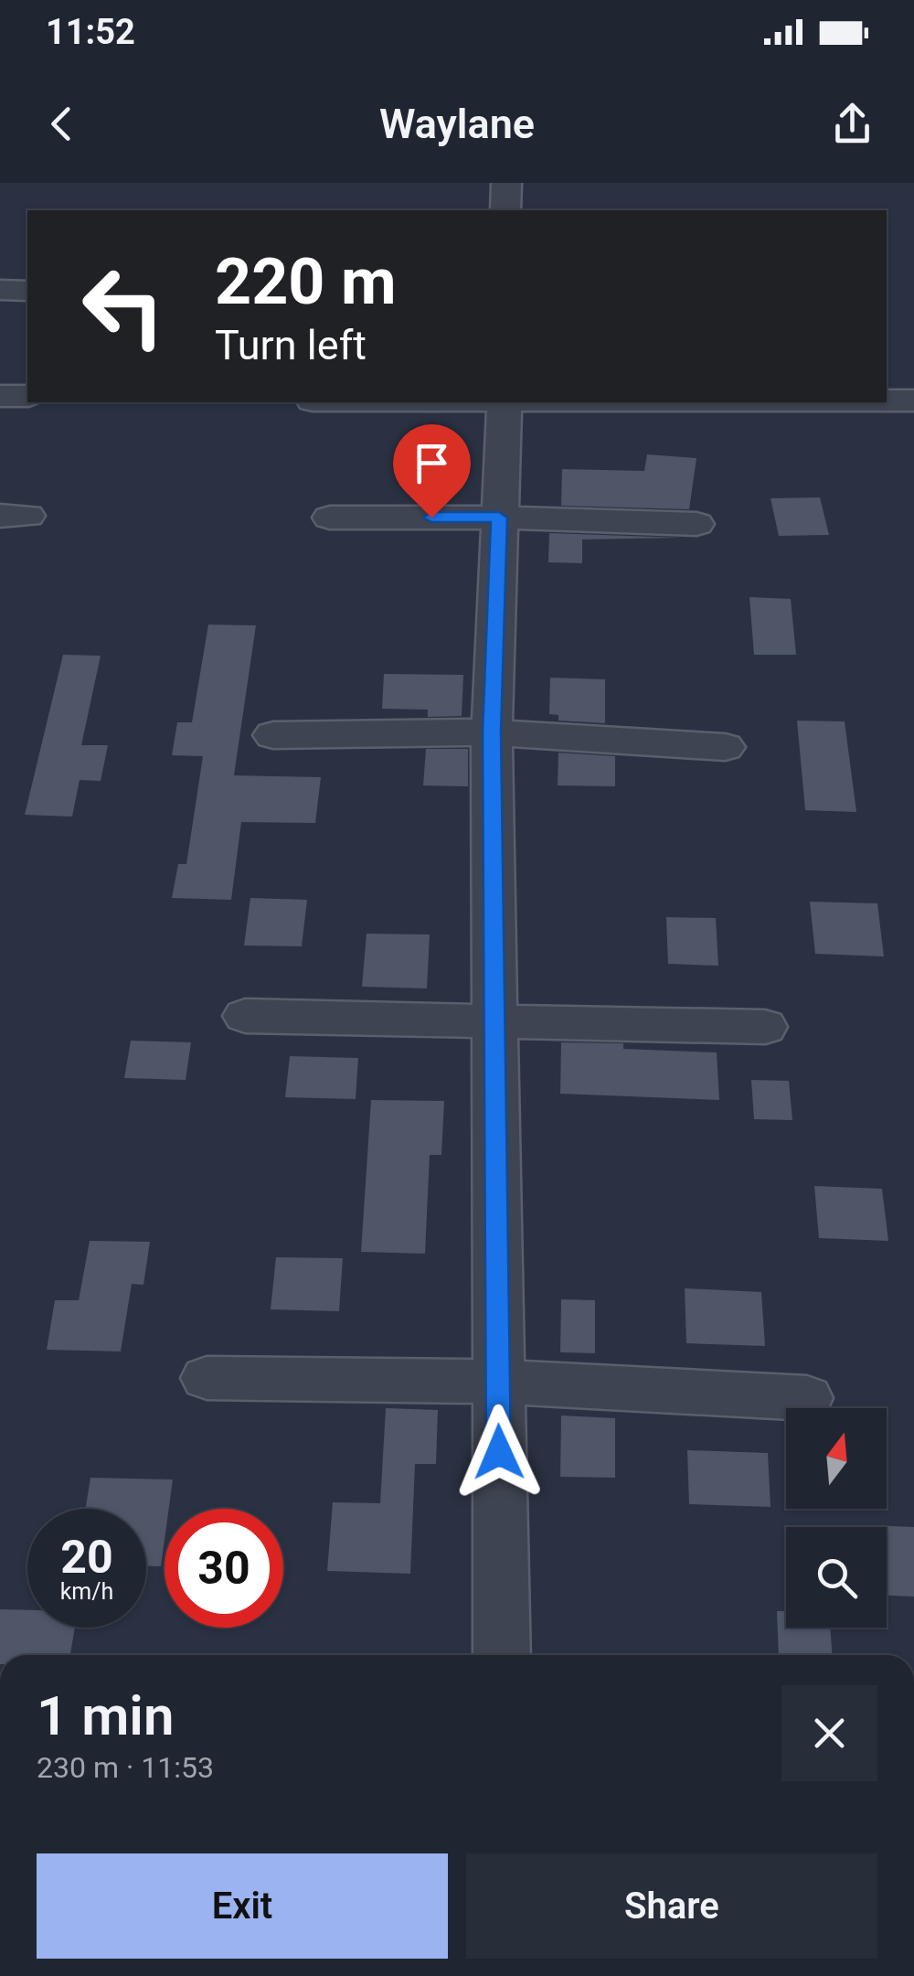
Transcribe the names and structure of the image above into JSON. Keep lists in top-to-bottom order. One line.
{"north":"top","page":{"status":"11:52","header":"Waylane","turn":["220 m","Turn left"],"speed":"20 km/h","limit":"30","heading":["1 min","230 m · 11:53"],"buttons":["Exit","Share"]}}
